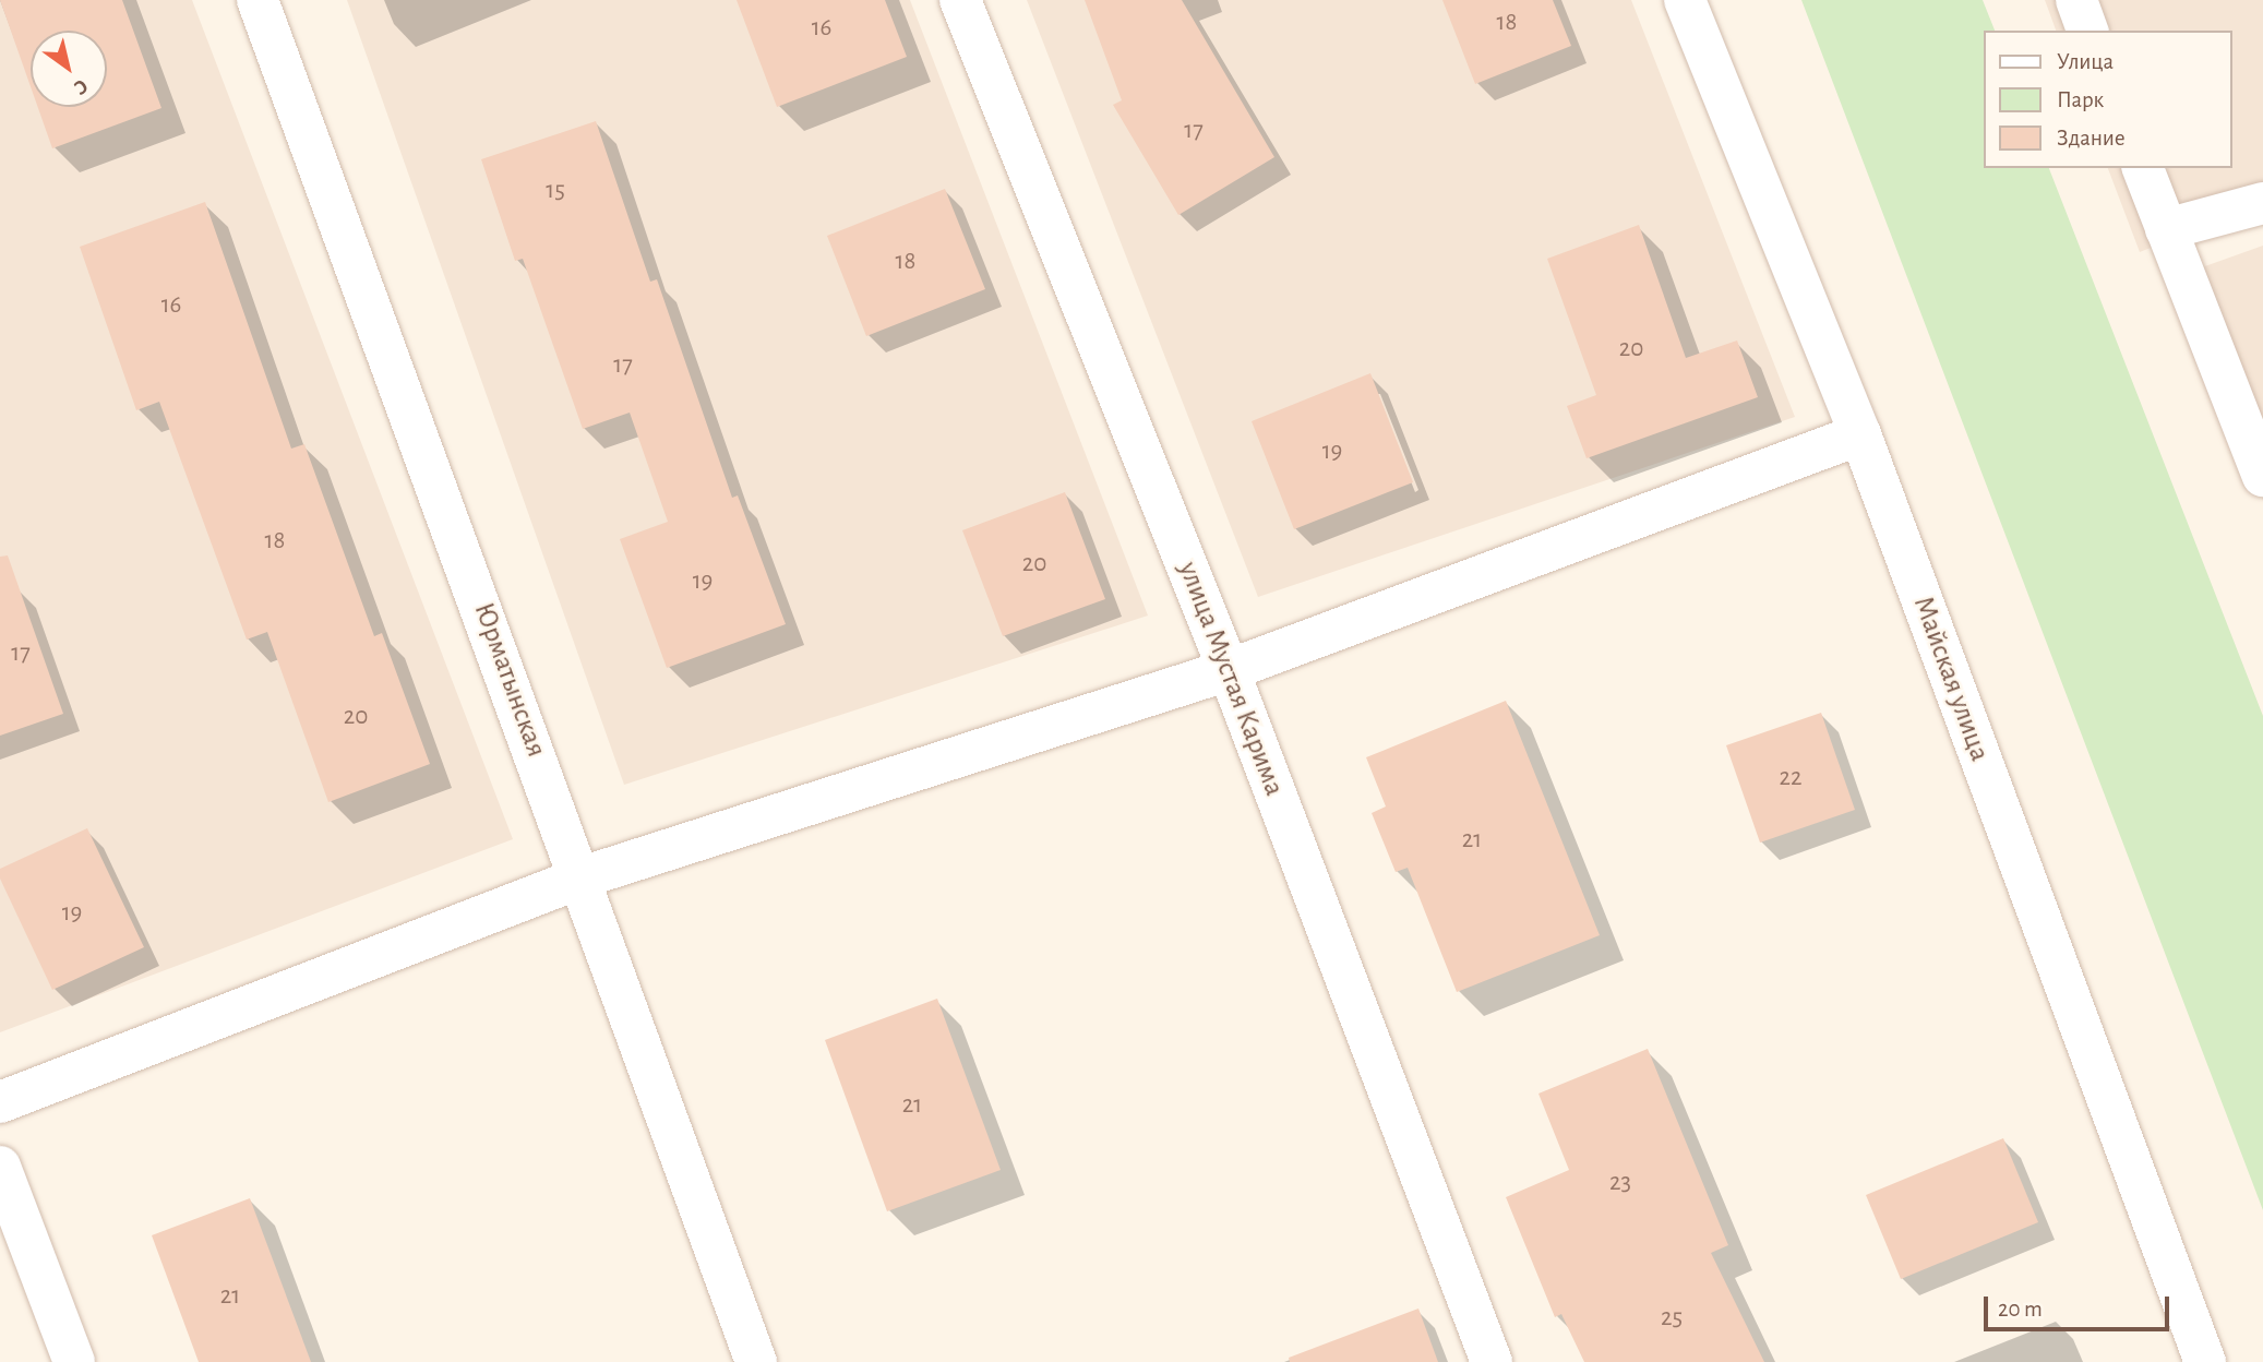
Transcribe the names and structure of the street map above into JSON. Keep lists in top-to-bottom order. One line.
{"streets":{"street":["улица Мустая Карима","Майская улица","Юрматынская"]},"house_numbers":["18","16","17","15","18","16","20","17","19","18","20","19","17","20","22","21","19","21","23","21","25"],"legend":["Улица","Парк","Здание"],"scale_bar":"20 m","north":"bottom right"}
